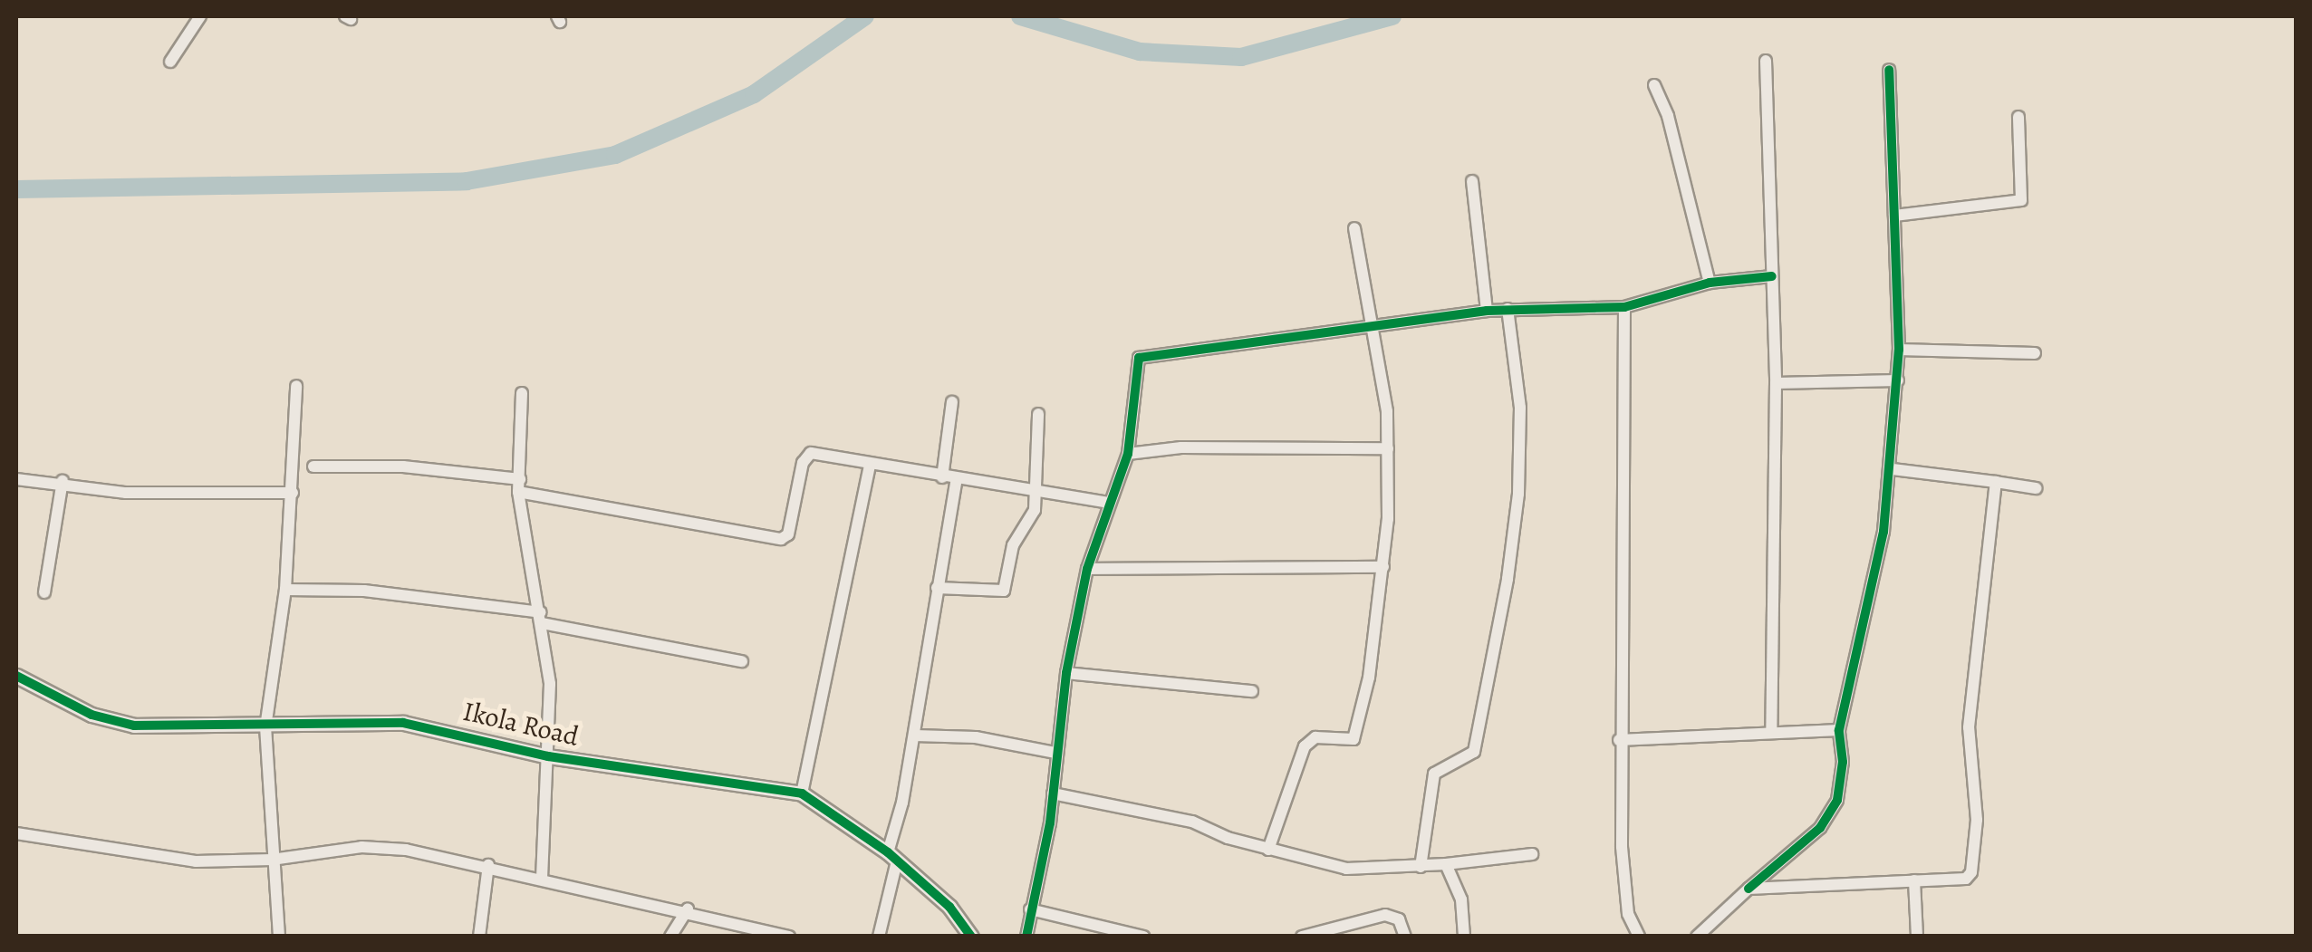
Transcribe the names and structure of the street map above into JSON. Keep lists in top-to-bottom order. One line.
{"streets":{"street":["Ikola Road"]}}
